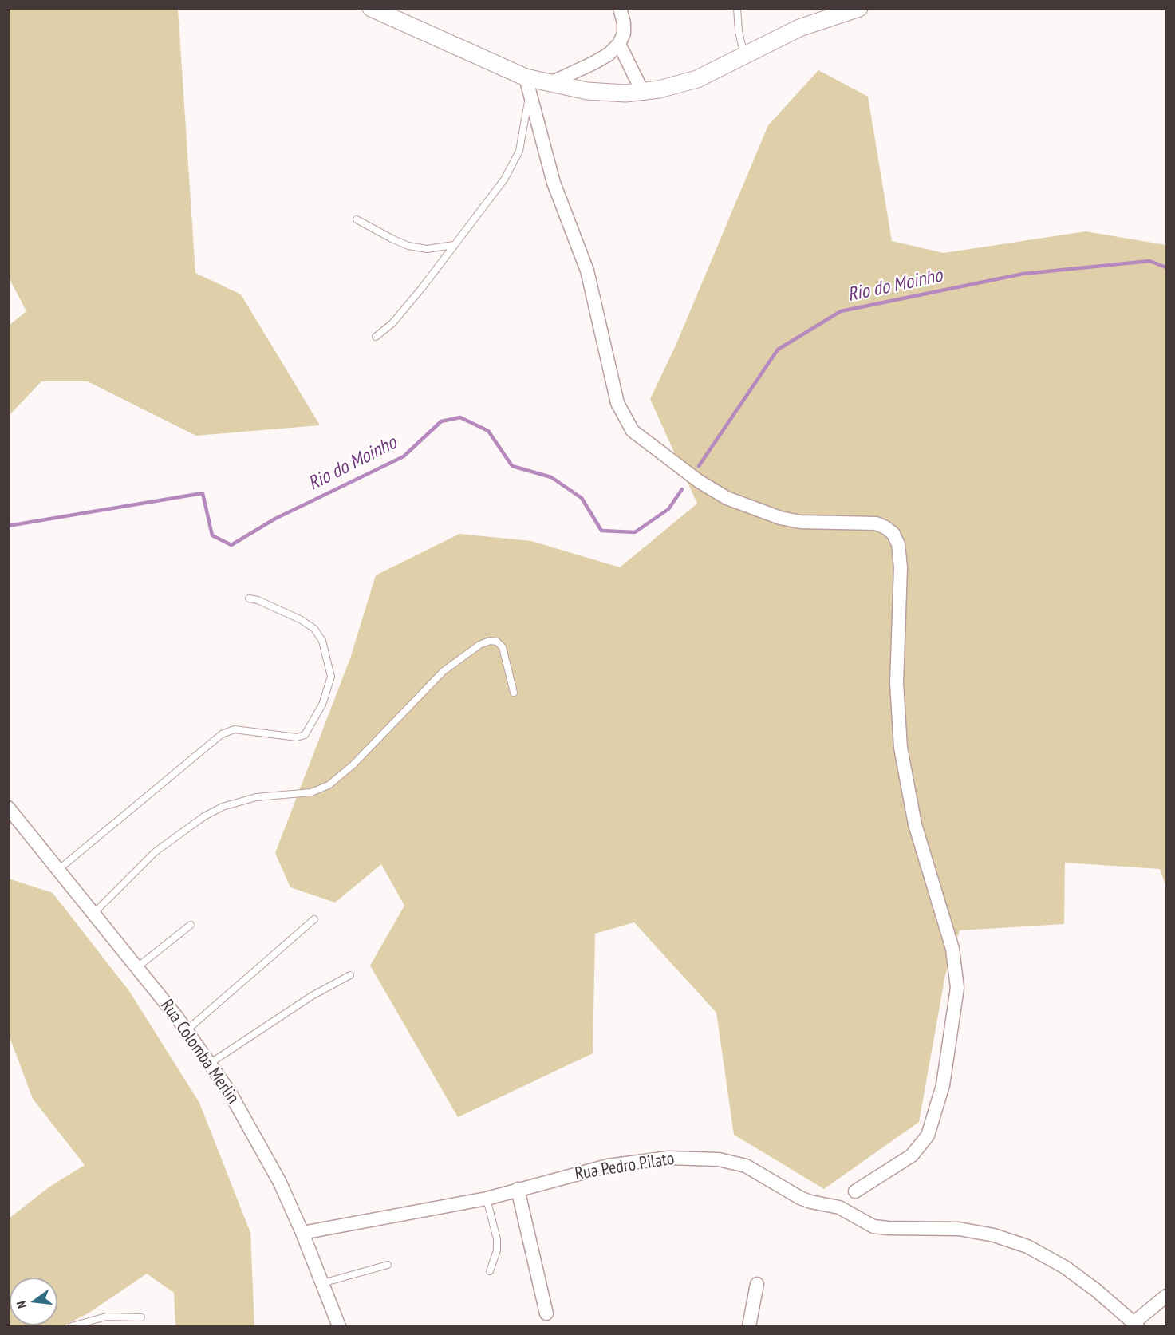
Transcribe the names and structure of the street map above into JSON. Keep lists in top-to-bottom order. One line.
{"streets":{"street":["Rua Colomba Merlin","Rua Pedro Pilato"]},"crossings":[["Rua Colomba Merlin","Rua Pedro Pilato"]],"water":["Rio do Moinho"],"north":"left"}
